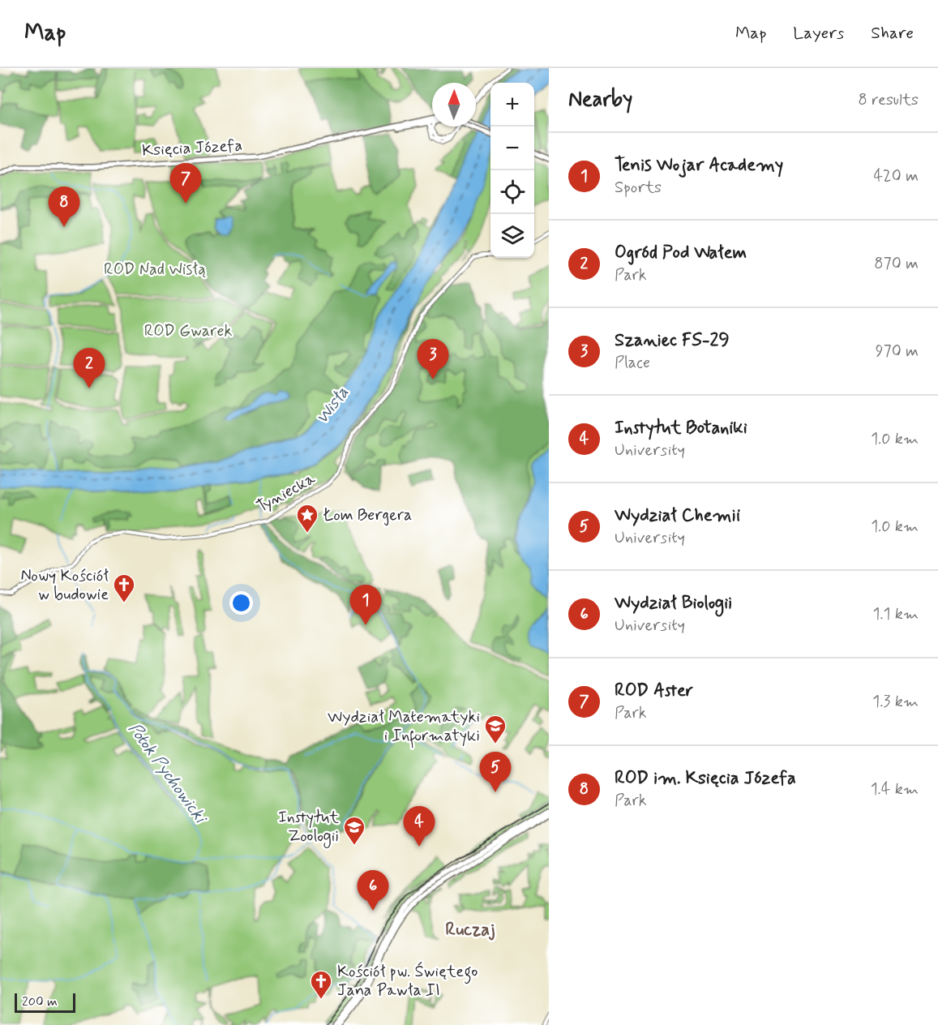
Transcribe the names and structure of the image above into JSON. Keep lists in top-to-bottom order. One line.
{"streets":{"main road":["Księcia Józefa"],"street":["Tyniecka"]},"districts":["Ruczaj"],"water":["Wisła","Potok Pychowicki"],"parks":["ROD Nad Wisłą","ROD Gwarek"],"places":{"place":["Łom Bergera"],"church":["Nowy Kościół w budowie","Kościół pw. Świętego Jana Pawła II"],"school or university":["Wydział Matematyki i Informatyki","Instytut Zoologii"]},"scale_bar":"200 m","north":"top","page":{"header":"Map","nav":["Map","Layers","Share"],"heading":["Nearby","8 results"],"map_buttons":["+","−"],"list":[{"mark":"1","name":"Tenis Wojar Academy","note":"Sports","value":"420 m"},{"mark":"2","name":"Ogród Pod Wałem","note":"Park","value":"870 m"},{"mark":"3","name":"Szaniec FS-29","note":"Place","value":"970 m"},{"mark":"4","name":"Instytut Botaniki","note":"University","value":"1.0 km"},{"mark":"5","name":"Wydział Chemii","note":"University","value":"1.0 km"},{"mark":"6","name":"Wydział Biologii","note":"University","value":"1.1 km"},{"mark":"7","name":"ROD Aster","note":"Park","value":"1.3 km"},{"mark":"8","name":"ROD im. Księcia Józefa","note":"Park","value":"1.4 km"}],"pins":["7","8","3","2","1","5","4","6"],"scale":"200 m"}}
